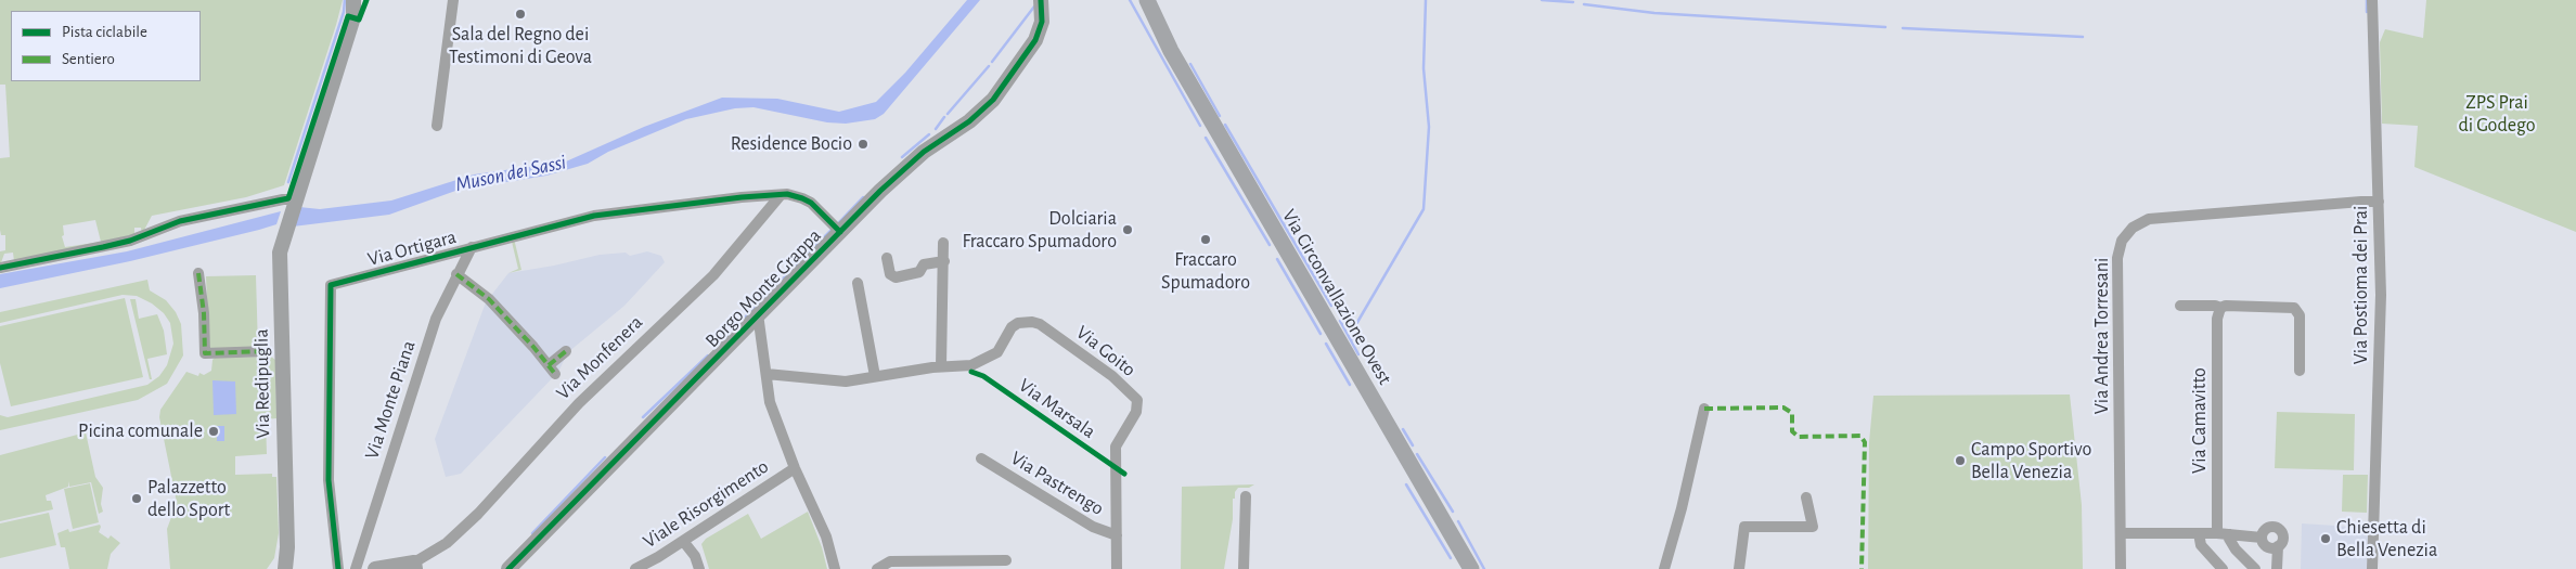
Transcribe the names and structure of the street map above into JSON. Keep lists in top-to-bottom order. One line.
{"streets":{"main road":["Via Circonvallazione Ovest"],"street":["Via Ortigara","Via Postioma dei Prai","Borgo Monte Grappa","Via Andrea Torresani","Via Goito","Via Monfenera","Via Redipuglia","Via Monte Piana","Via Camavitto","Via Pastrengo","Viale Risorgimento"],"cycle path":["Via Marsala"]},"crossings":[["Via Ortigara","Via Monfenera"],["Via Ortigara","Via Monte Piana"],["Via Postioma dei Prai","Via Andrea Torresani"],["Via Goito","Via Pastrengo"]],"water":["Muson dei Sassi"],"parks":["ZPS Prai di Godego"],"places":["Sala del Regno dei Testimoni di Geova","Residence Bocio","Dolciaria Fraccaro Spumadoro","Fraccaro Spumadoro","Picina comunale","Campo Sportivo Bella Venezia","Palazzetto dello Sport","Chiesetta di Bella Venezia"],"legend":["Pista ciclabile","Sentiero"]}
